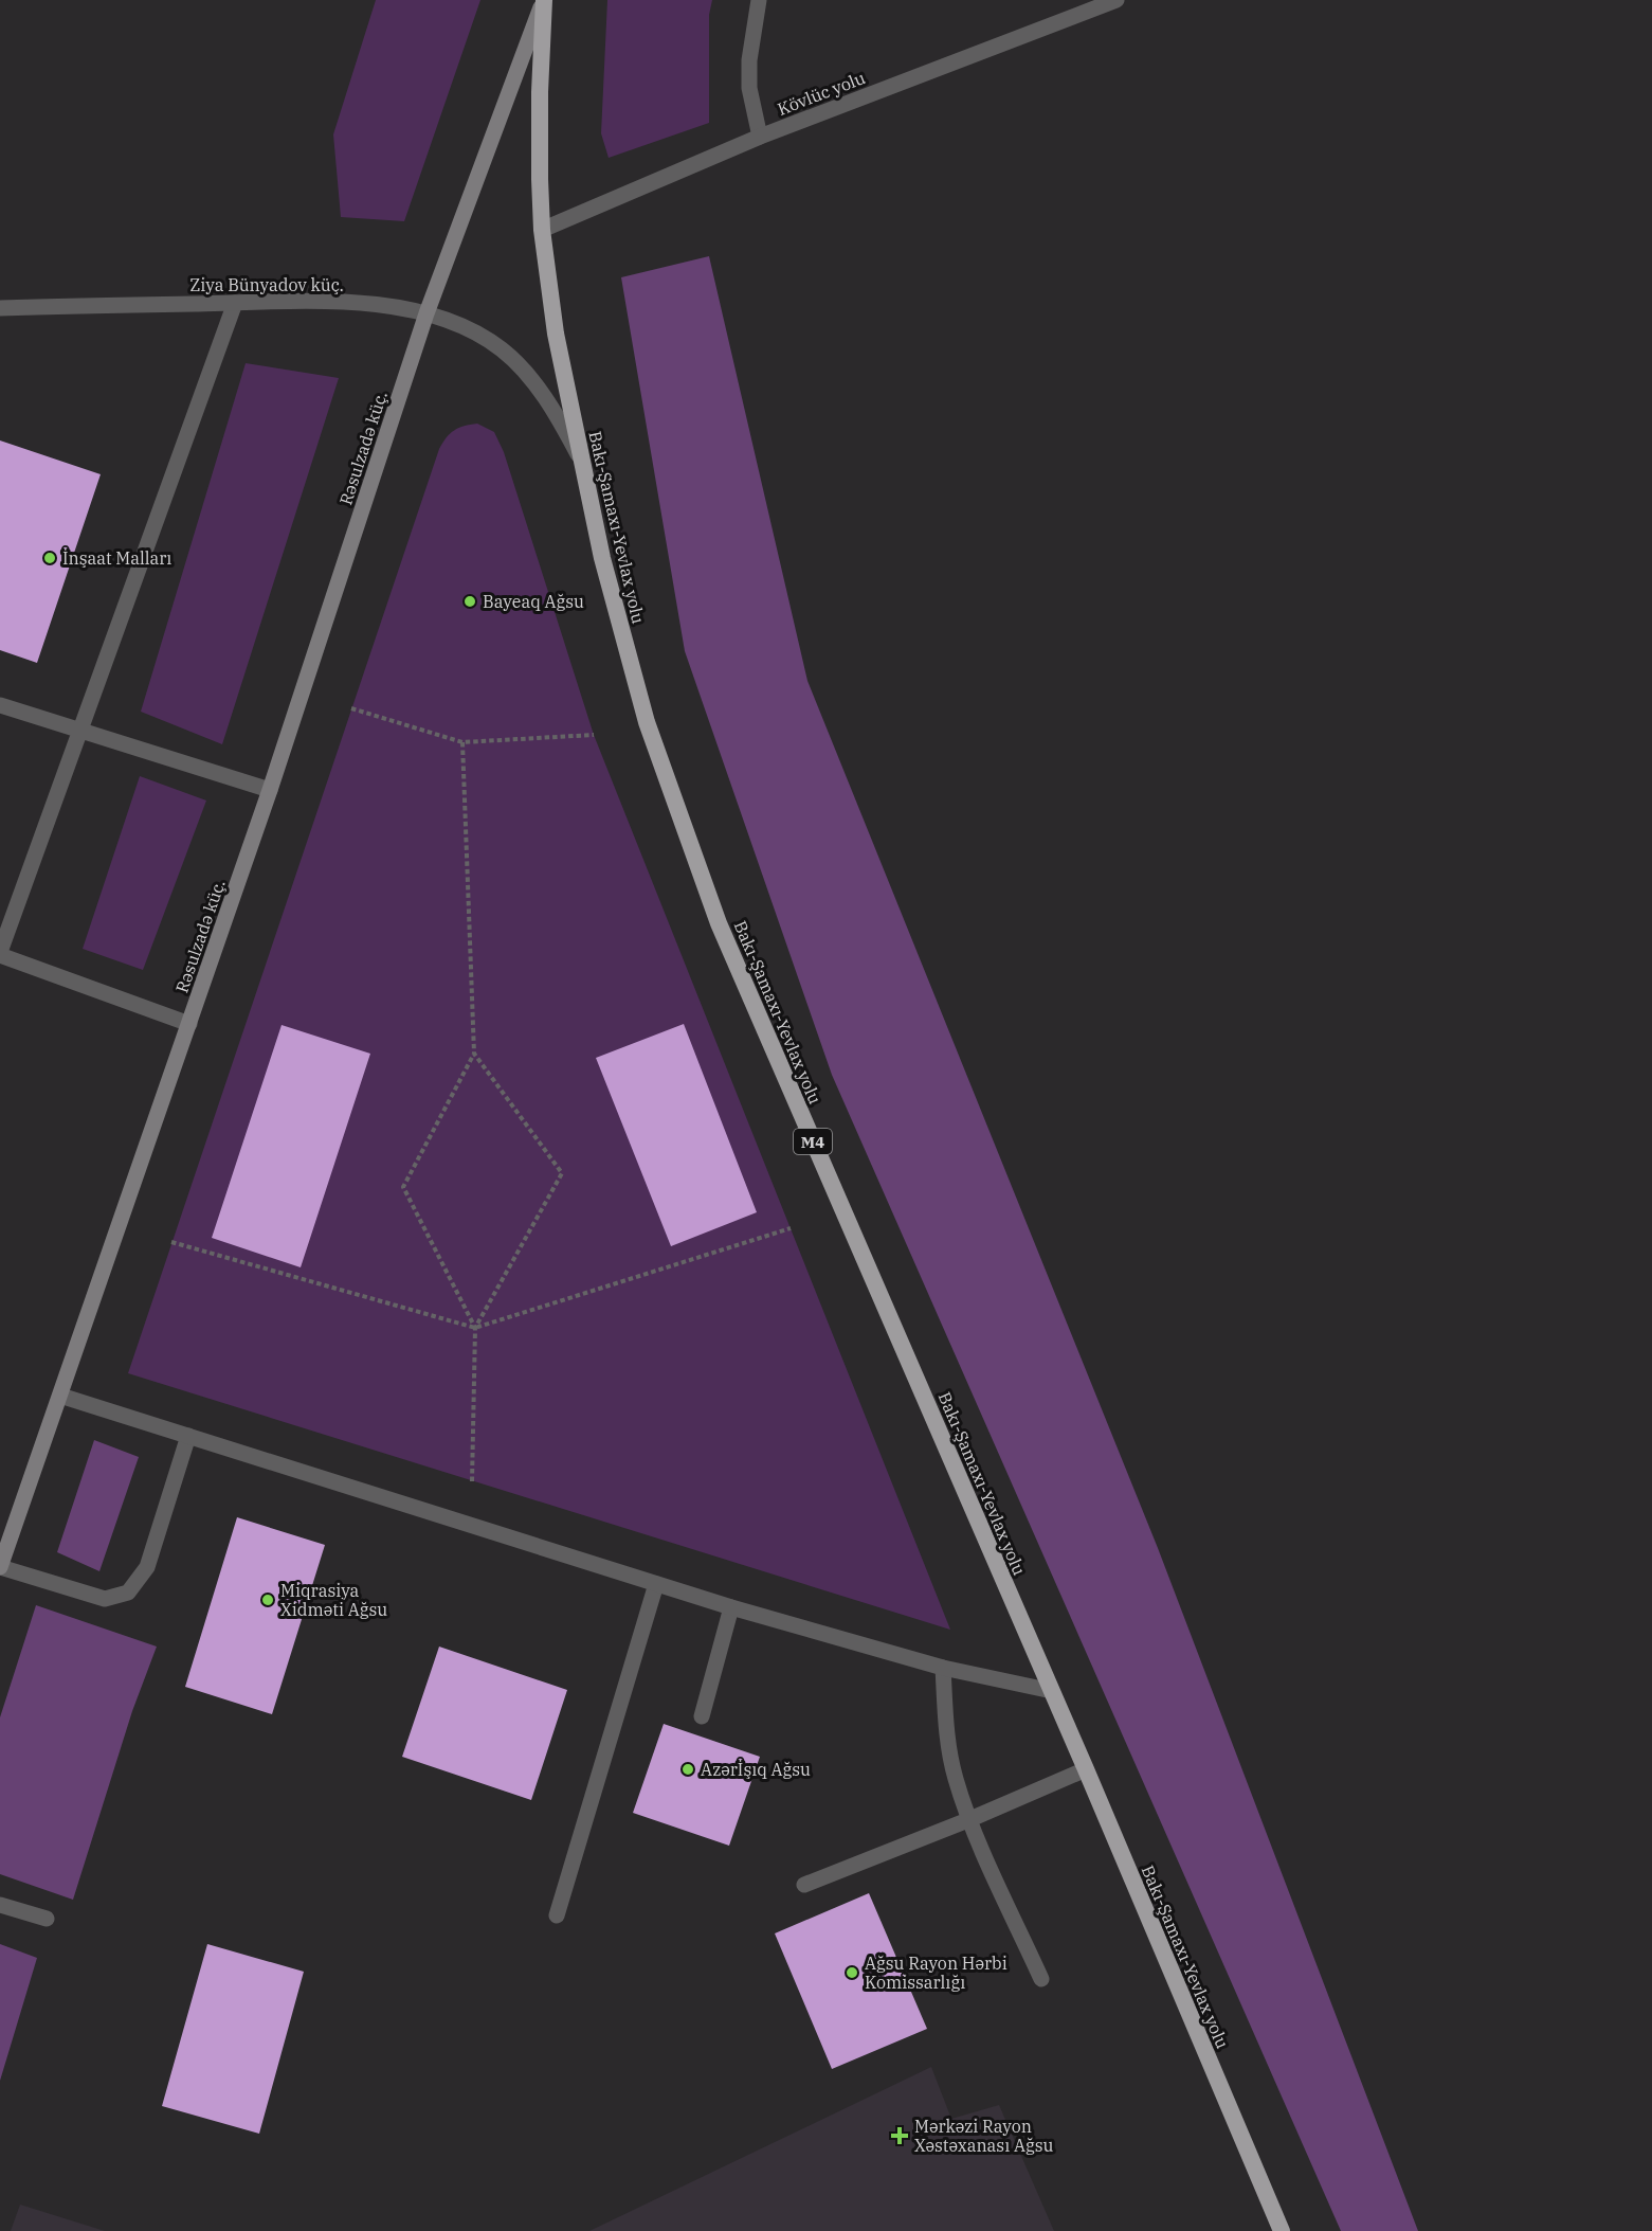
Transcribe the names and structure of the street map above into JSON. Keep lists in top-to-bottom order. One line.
{"streets":{"highway":["Bakı-Şamaxı-Yevlax yolu","M4"],"main road":["Rəsulzadə küç."],"street":["Kövlüc yolu","Ziya Bünyadov küç."]},"crossings":[["Kövlüc yolu","Bakı-Şamaxı-Yevlax yolu"],["Ziya Bünyadov küç.","Rəsulzadə küç."],["Ziya Bünyadov küç.","Bakı-Şamaxı-Yevlax yolu"],["Rəsulzadə küç.","Bakı-Şamaxı-Yevlax yolu"]],"places":{"other":["İnşaat Malları","Bayeaq Ağsu","Miqrasiya Xidməti Ağsu","Azərİşıq Ağsu","Ağsu Rayon Hərbi Komissarlığı"],"health":["Mərkəzi Rayon Xəstəxanası Ağsu"]}}
